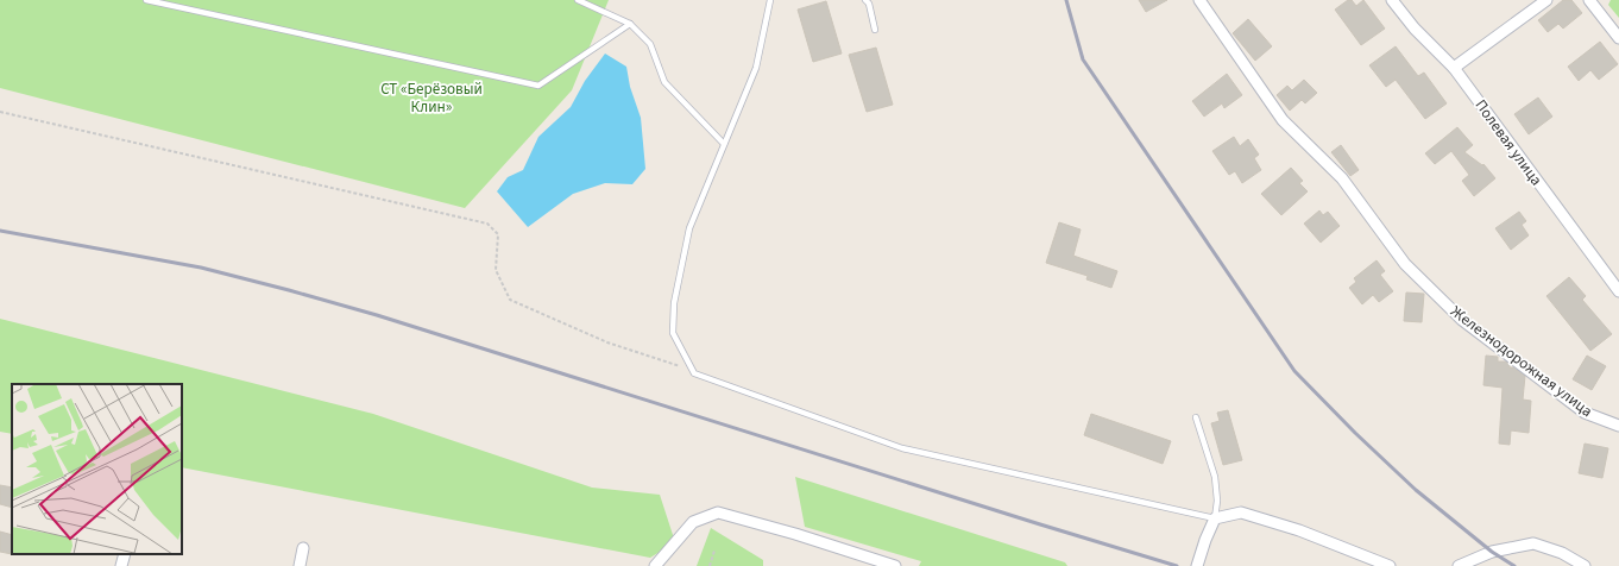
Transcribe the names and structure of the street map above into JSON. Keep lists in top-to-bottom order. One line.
{"streets":{"street":["Полевая улица","Железнодорожная улица"]},"parks":["СТ «Берёзовый Клин»"]}
